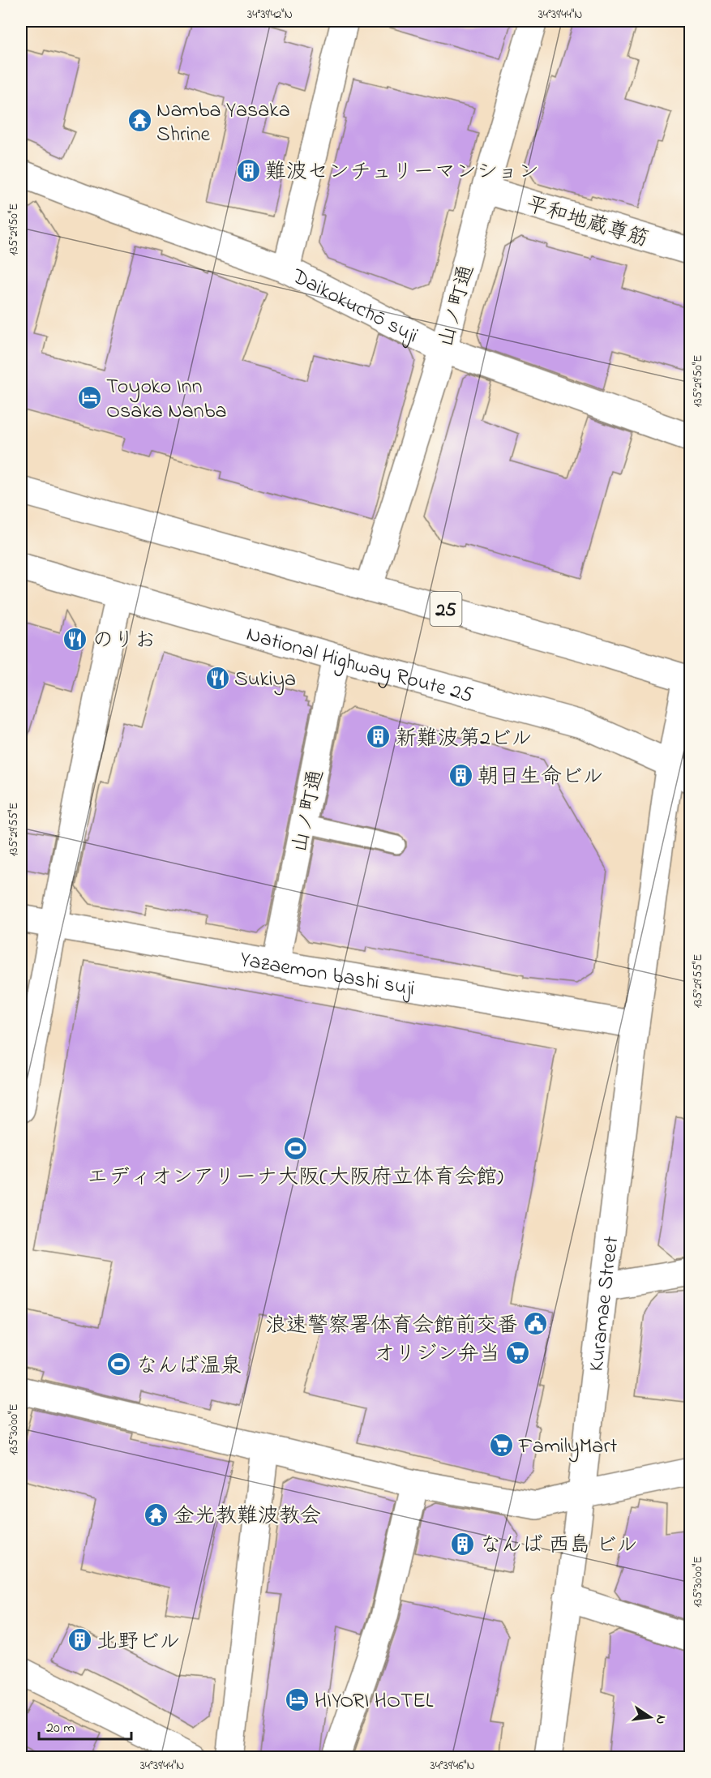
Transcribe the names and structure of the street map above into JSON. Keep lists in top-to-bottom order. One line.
{"streets":{"main road":["平和地蔵尊筋","Daikokuchō suji","山ノ町通","25","National Highway Route 25","Yazaemon bashi suji","Kuramae Street"]},"crossings":[["平和地蔵尊筋","山ノ町通"],["Daikokuchō suji","山ノ町通"],["山ノ町通","25"],["山ノ町通","National Highway Route 25"],["山ノ町通","Yazaemon bashi suji"],["25","National Highway Route 25"],["25","Kuramae Street"],["National Highway Route 25","Kuramae Street"],["Yazaemon bashi suji","Kuramae Street"]],"places":{"temple":["Namba Yasaka Shrine","金光教難波教会"],"building":["難波センチュリーマンション","新難波第2ビル","朝日生命ビル","なんば 西島 ビル","北野ビル"],"hotel":["Toyoko Inn Osaka Nanba","HIYORI HOTEL"],"restaurant":["のりお","Sukiya"],"sports":["エディオンアリーナ大阪(大阪府立体育会館)","なんば温泉"],"public building":["浪速警察署体育会館前交番"],"supermarket":["オリジン弁当","FamilyMart"]},"scale_bar":"20 m","north":"right","coordinates":["34°39'42\"N","34°39'44\"N","135°29'50\"E","135°29'55\"E","135°30'00\"E","34°39'46\"N"]}
